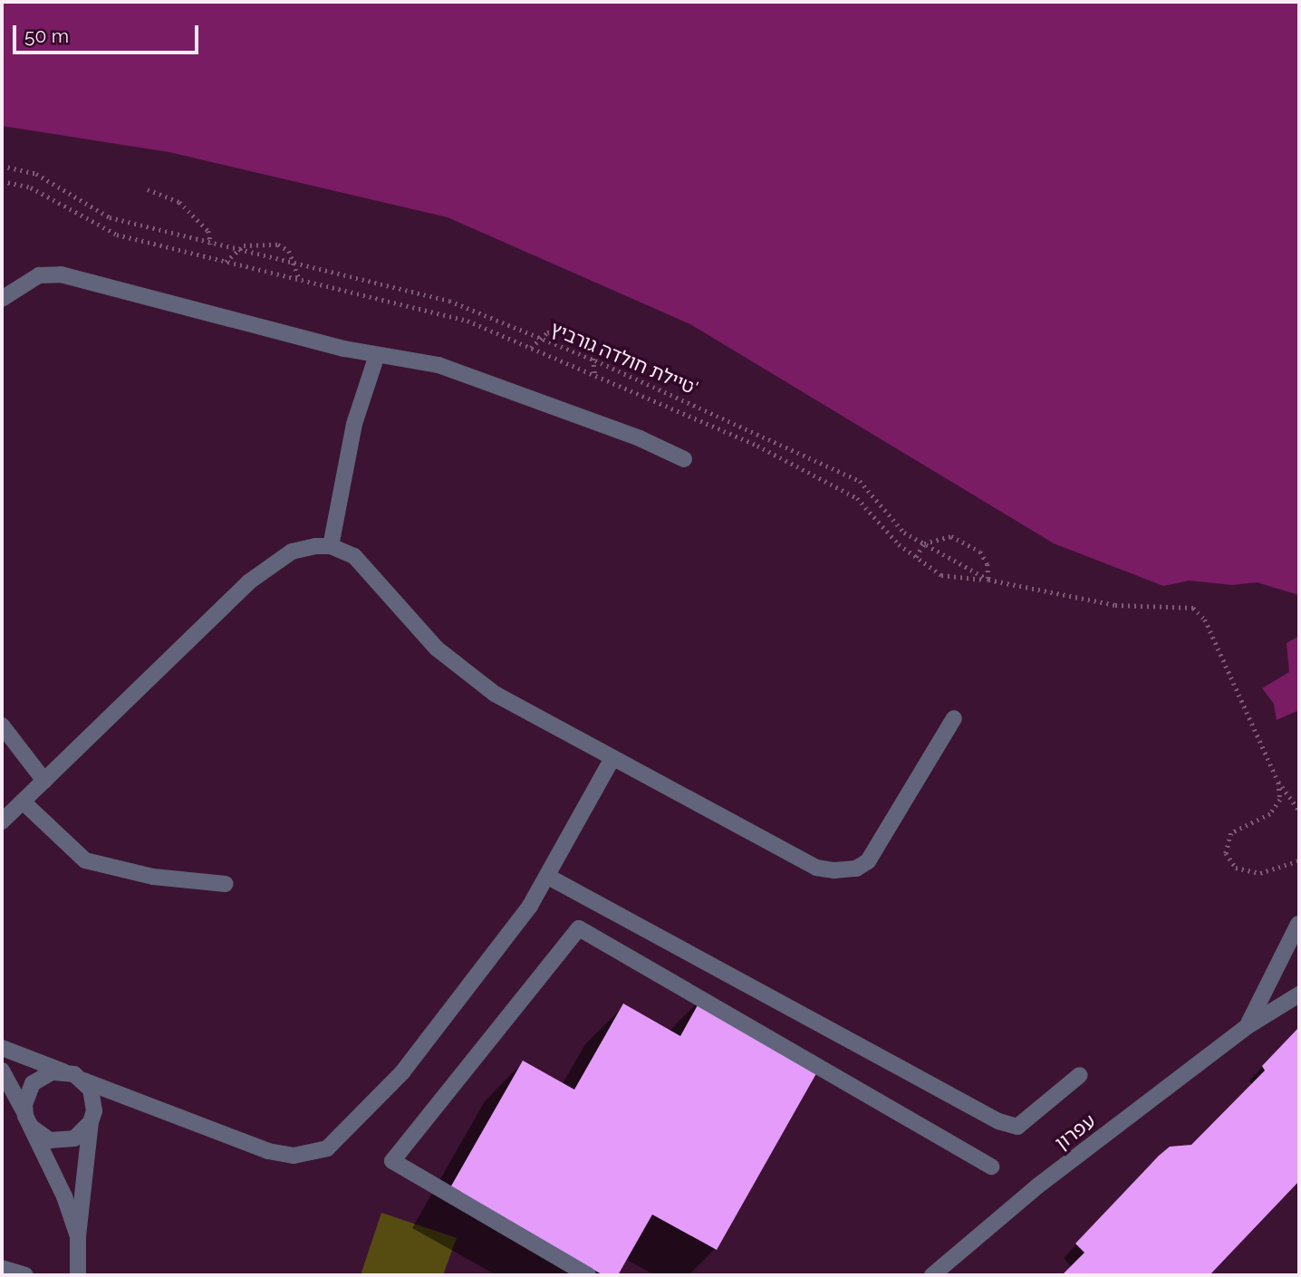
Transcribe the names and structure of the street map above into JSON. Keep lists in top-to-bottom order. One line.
{"streets":{"street":["עפרון"],"path":["טיילת חולדה גורביץ'"]},"scale_bar":"50 m"}
